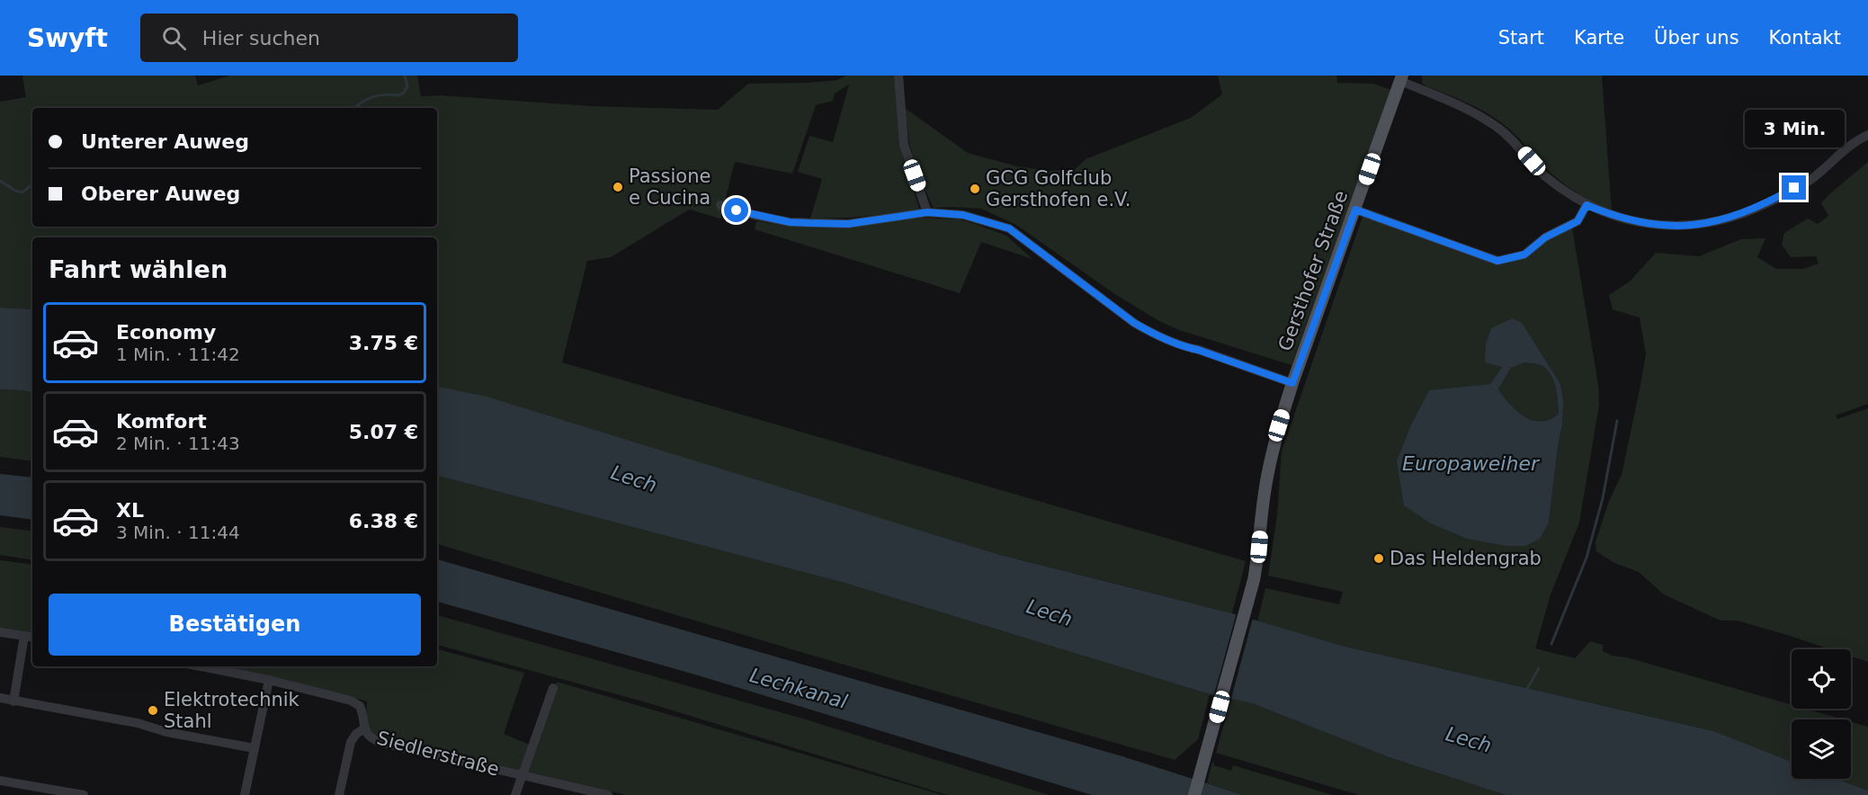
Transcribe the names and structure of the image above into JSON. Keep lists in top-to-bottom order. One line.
{"streets":{"main road":["Gersthofer Straße"],"street":["Siedlerstraße"]},"water":["Europaweiher","Lech","Lechkanal"],"places":["Passione e Cucina","GCG Golfclub Gersthofen e.V.","Das Heldengrab","Elektrotechnik Stahl"],"page":{"header":"Swyft","search":"Hier suchen","nav":["Start","Karte","Über uns","Kontakt"],"banner":["Unterer Auweg","Oberer Auweg"],"bubble":"3 Min.","heading":"Fahrt wählen","list":[{"name":"Economy","note":"1 Min. · 11:42","value":"3.75 €"},{"name":"Komfort","note":"2 Min. · 11:43","value":"5.07 €"},{"name":"XL","note":"3 Min. · 11:44","value":"6.38 €"}],"buttons":"Bestätigen"}}
